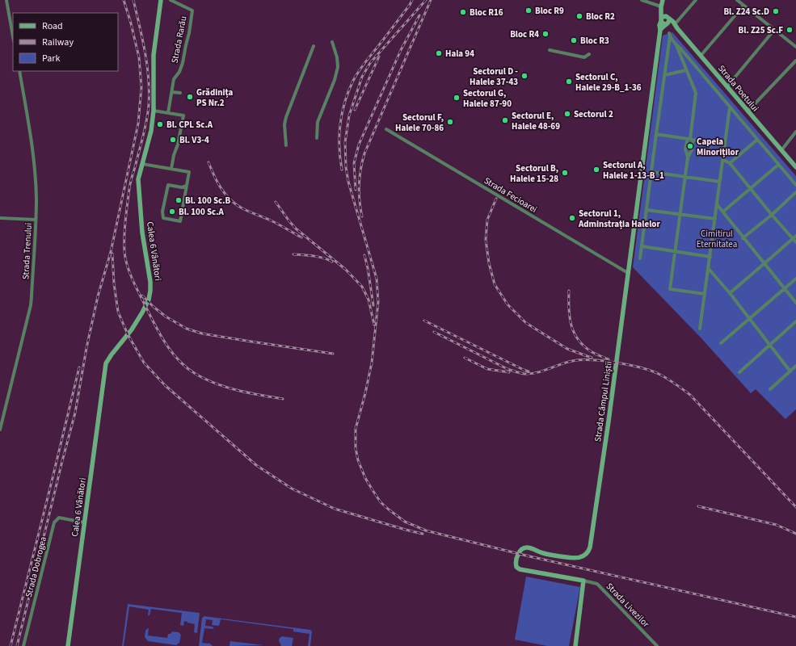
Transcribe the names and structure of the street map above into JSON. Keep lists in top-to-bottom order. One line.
{"streets":{"street":["Strada Rarău","Strada Poetului","Strada Fecioarei","Strada Trenului","Calea 6 Vânători","Strada Câmpul Liniștii","Strada Dobrogea","Strada Livezilor"]},"crossings":[["Strada Fecioarei","Strada Câmpul Liniștii"],["Calea 6 Vânători","Strada Dobrogea"],["Strada Câmpul Liniștii","Strada Livezilor"]],"parks":["Cimitirul Eternitatea"],"places":["Bloc R9","Bl. Z24 Sc.D","Bloc R16","Bloc R2","Bl. Z25 Sc.F","Bloc R4","Bloc R3","Hala 94","Sectorul D - Halele 37-43","Sectorul C, Halele 29-B_1-36","Grădinița PS Nr.2","Sectorul G, Halele 87-90","Sectorul 2","Sectorul E, Halele 48-69","Sectorul F, Halele 70-86","Bl. CPL Sc.A","Bl. V3-4","Capela Minoriților","Sectorul A, Halele 1-13-B_1","Sectorul B, Halele 15-28","Bl. 100 Sc.B","Bl. 100 Sc.A","Sectorul 1, Adminstrația Halelor"],"legend":["Road","Railway","Park"]}
